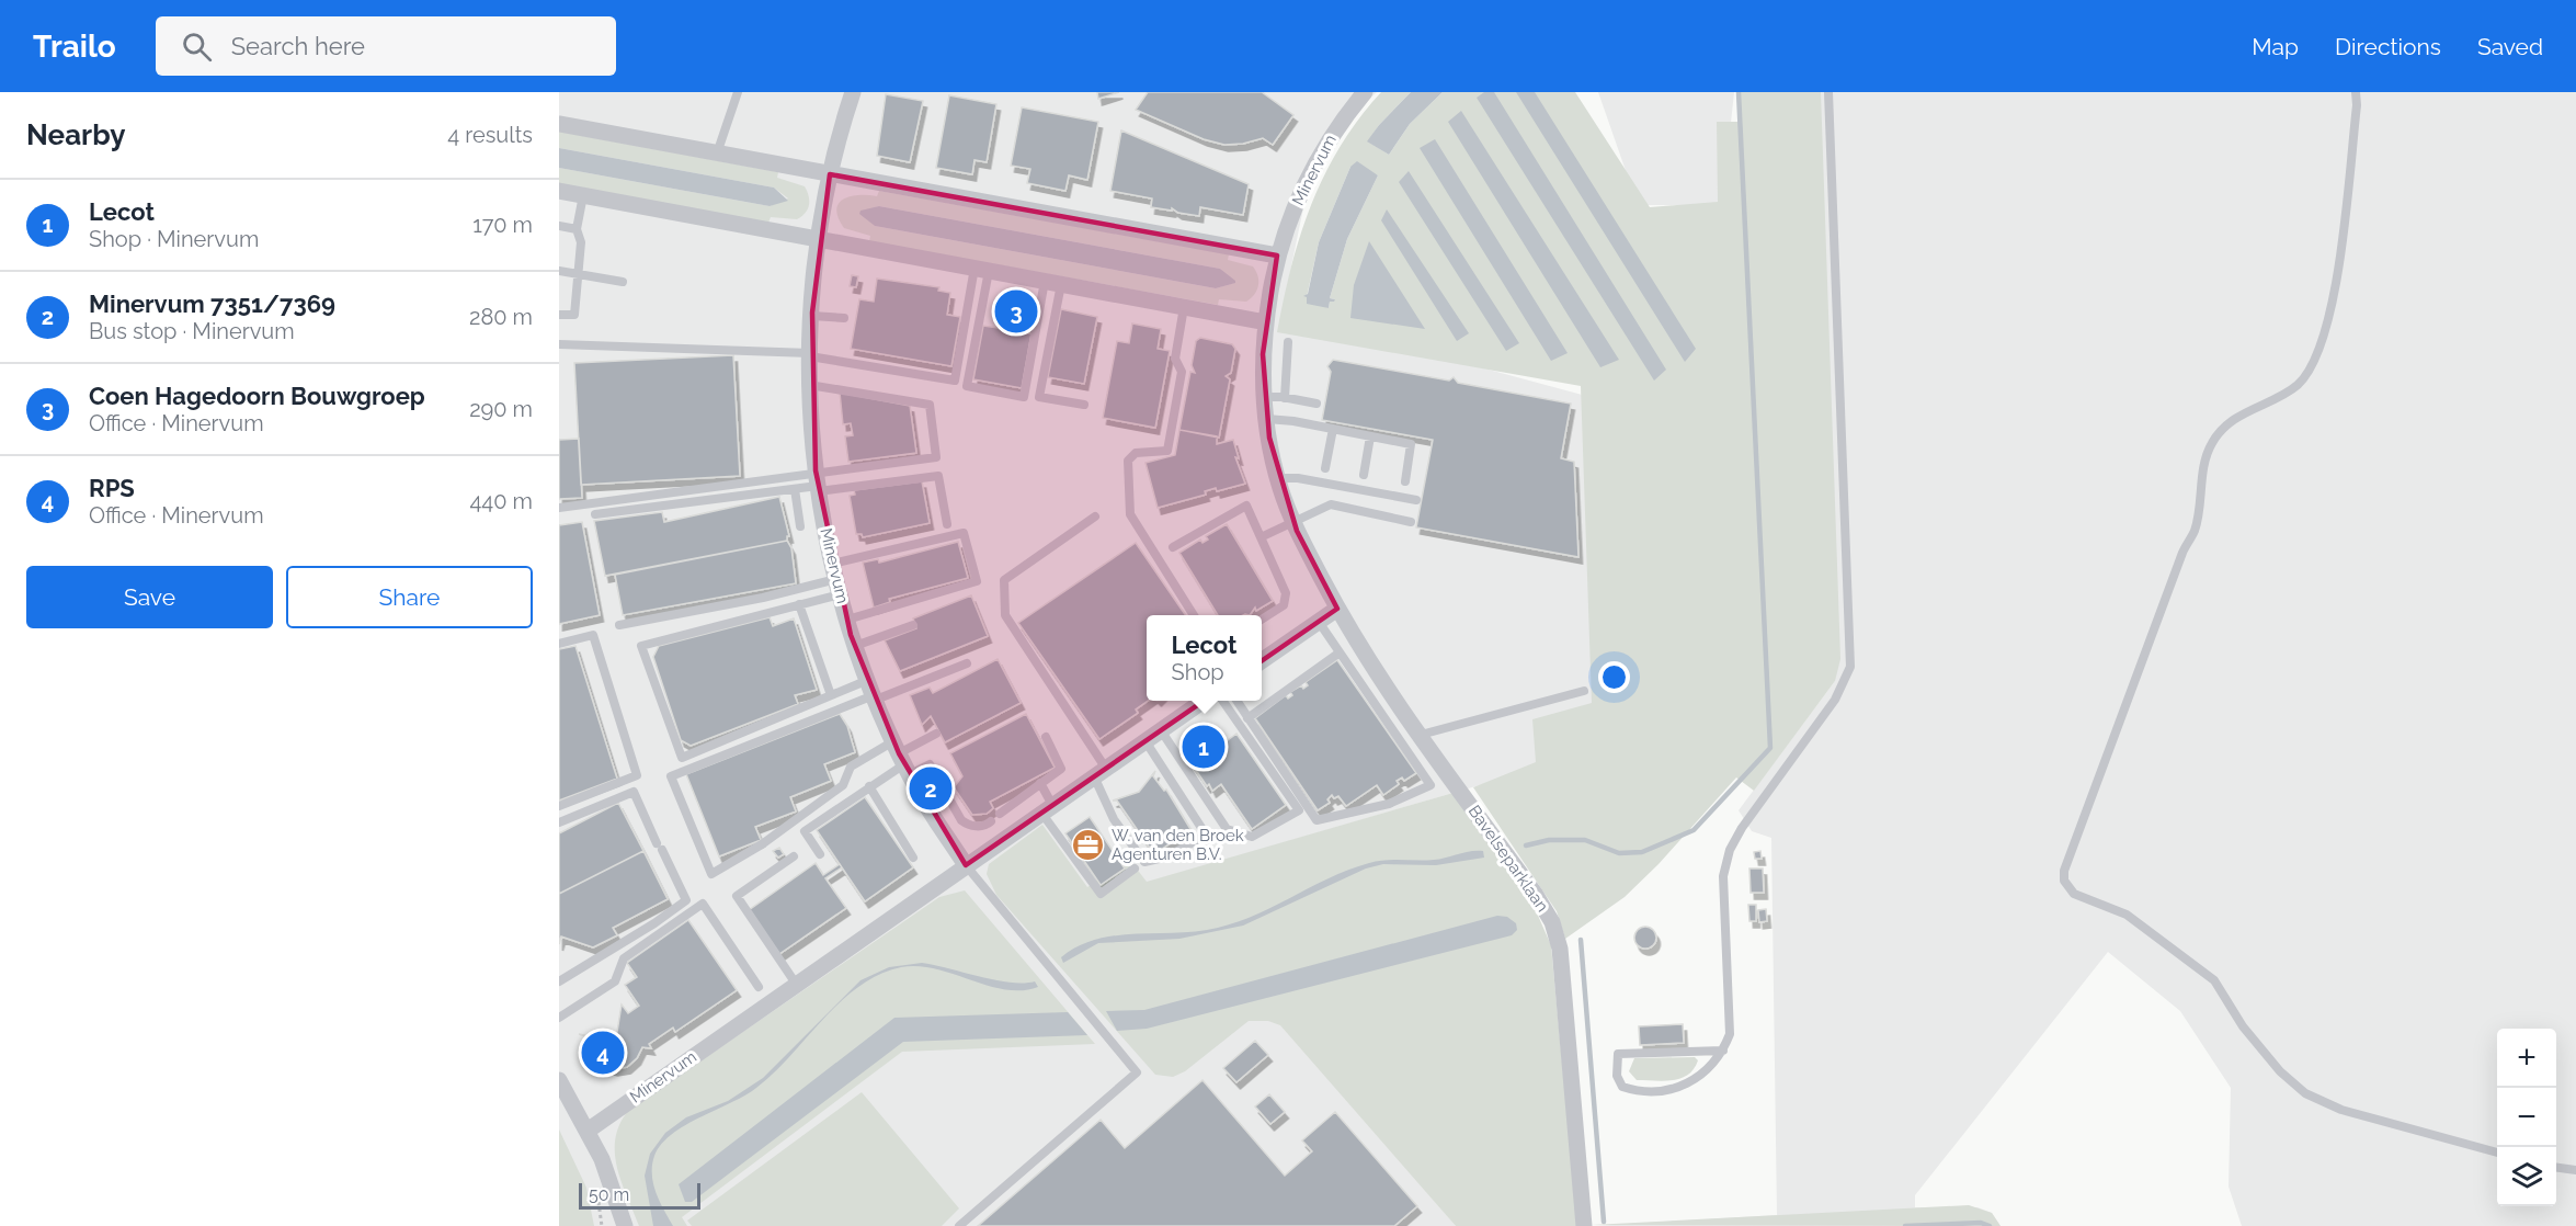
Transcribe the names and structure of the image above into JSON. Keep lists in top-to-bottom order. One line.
{"streets":{"street":["Minervum","Bavelseparklaan"]},"crossings":[["Minervum","Bavelseparklaan"]],"places":{"office":["W. van den Broek Agenturen B.V."]},"scale_bar":"50 m","page":{"header":"Trailo","search":"Search here","nav":["Map","Directions","Saved"],"heading":["Nearby","4 results"],"list":[{"mark":"1","name":"Lecot","note":"Shop · Minervum","value":"170 m"},{"mark":"2","name":"Minervum 7351/7369","note":"Bus stop · Minervum","value":"280 m"},{"mark":"3","name":"Coen Hagedoorn Bouwgroep","note":"Office · Minervum","value":"290 m"},{"mark":"4","name":"RPS","note":"Office · Minervum","value":"440 m"}],"pins":["3","1","2","4"],"buttons":["Save","Share"],"popup":["Lecot","Shop"],"map_buttons":["+","−"],"scale":"50 m"}}
